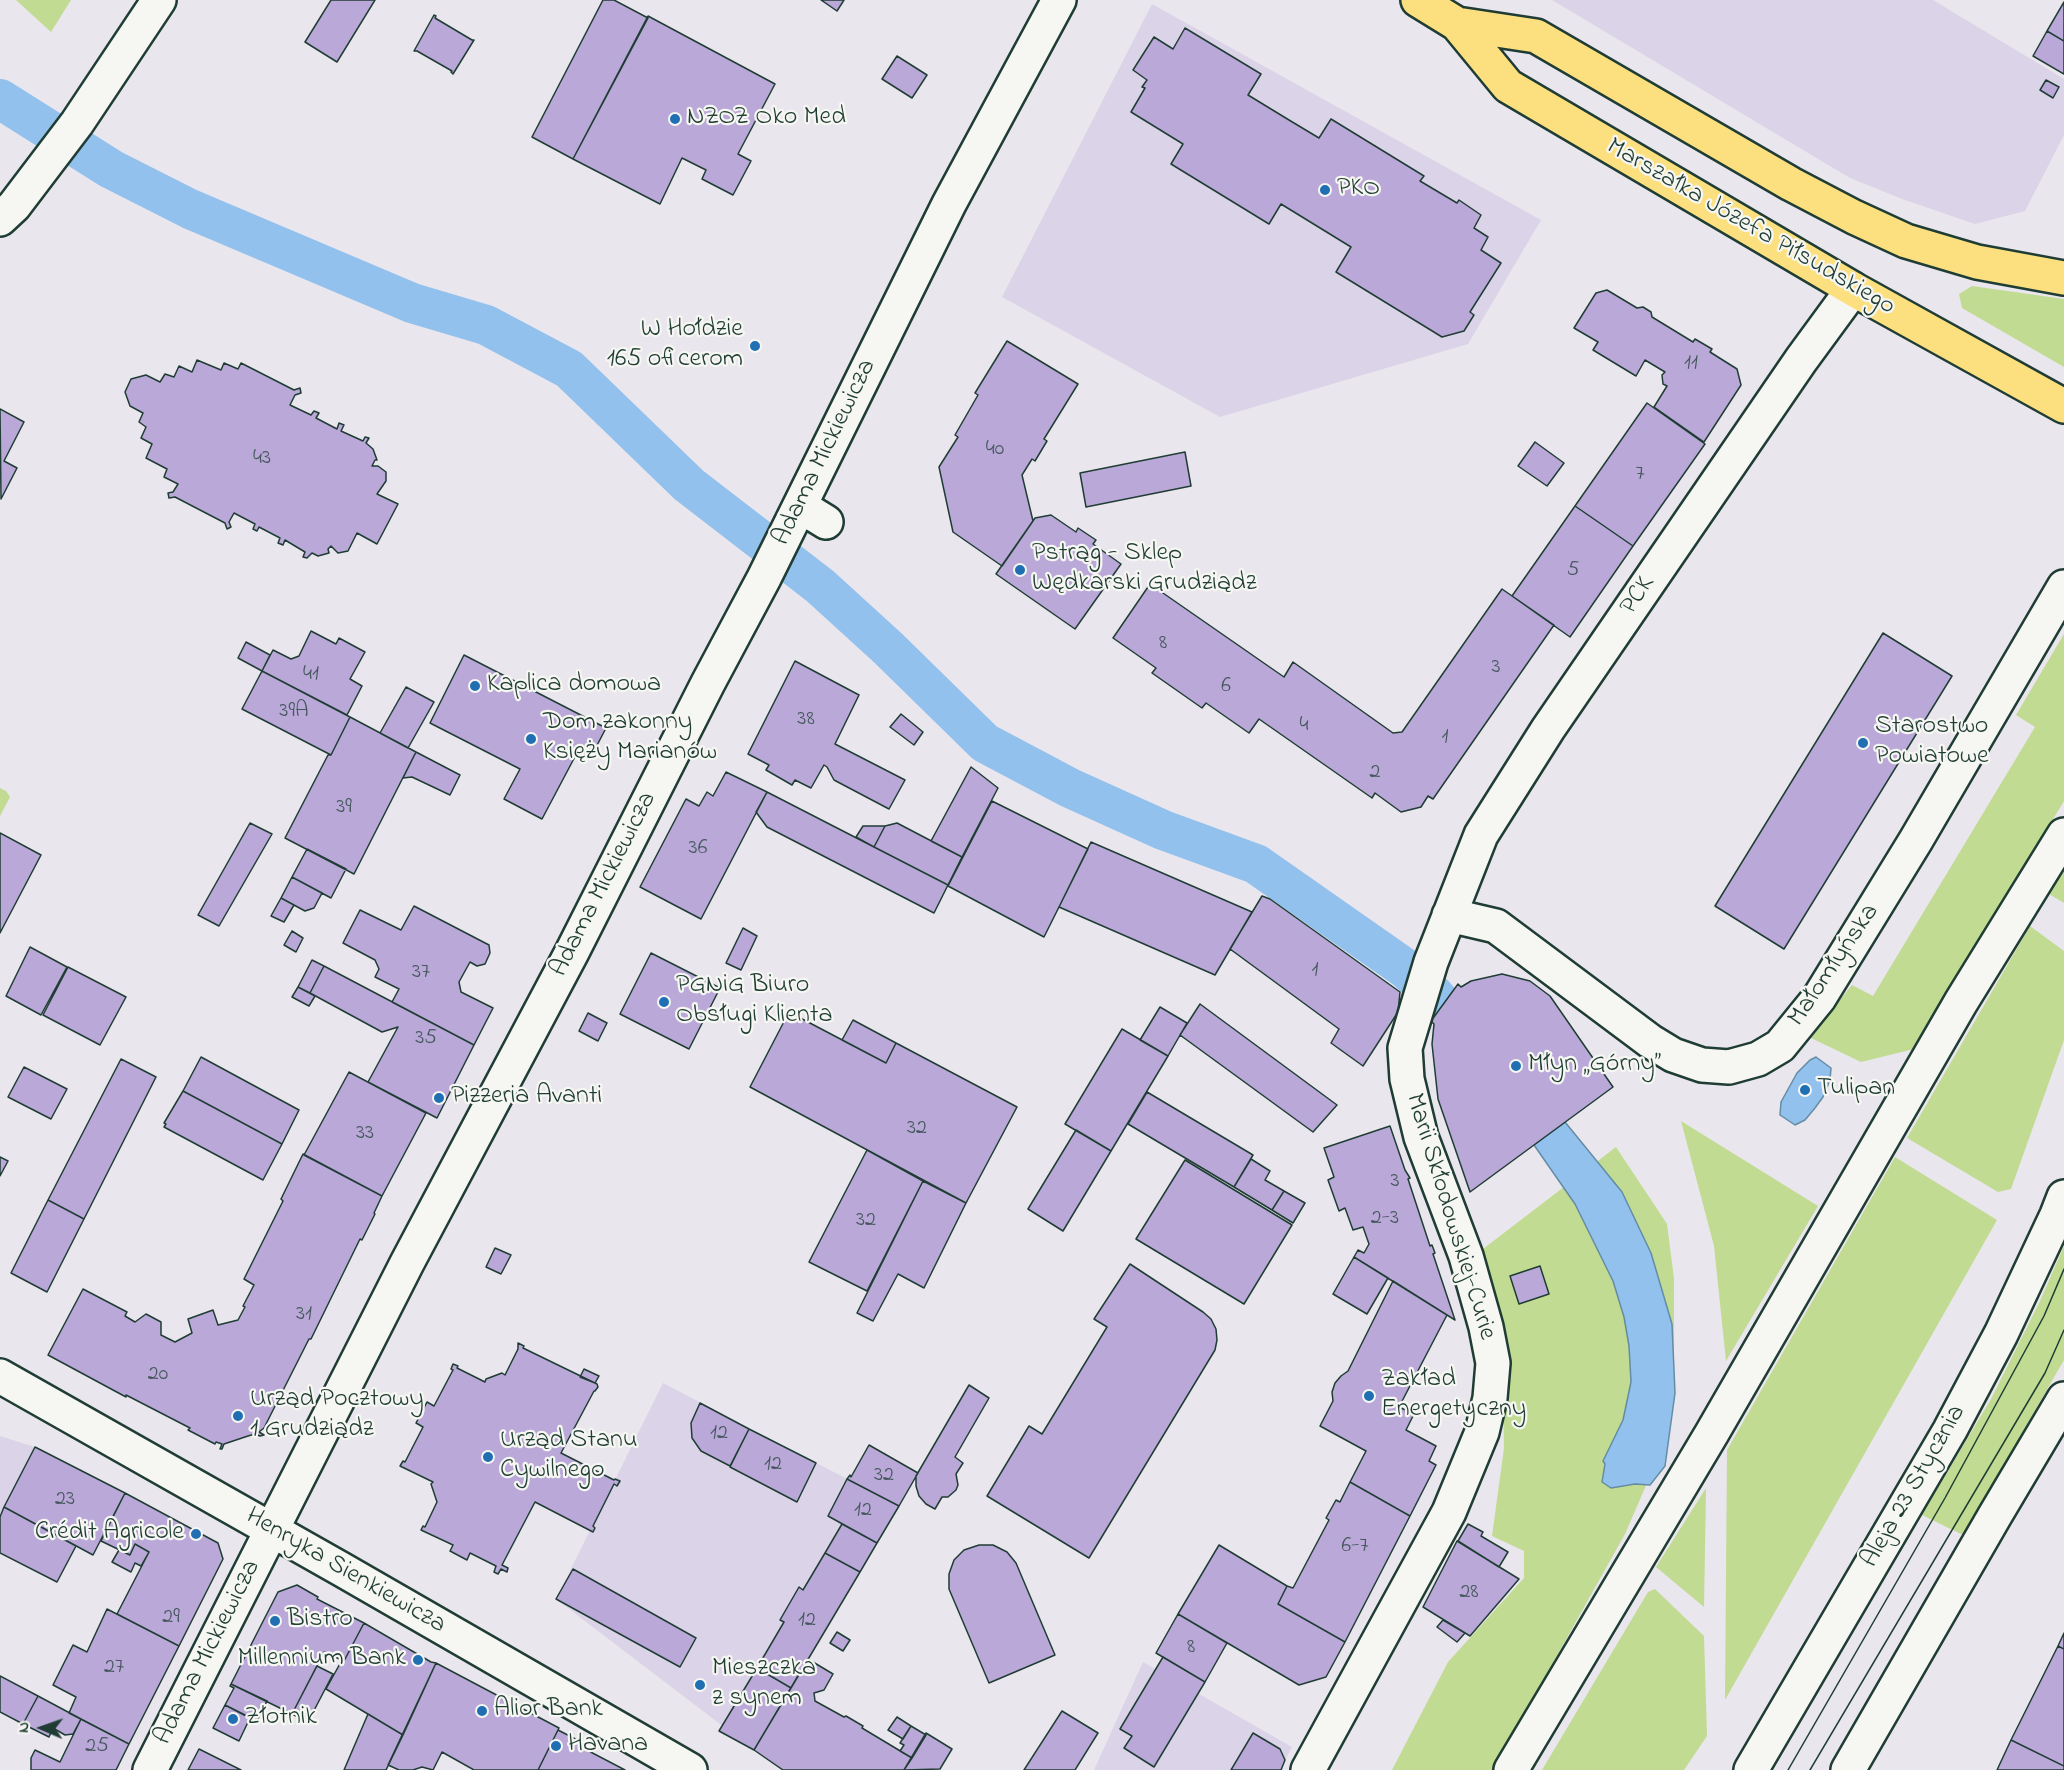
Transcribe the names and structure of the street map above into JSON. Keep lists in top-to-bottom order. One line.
{"streets":{"main road":["Marszałka Józefa Piłsudskiego"],"street":["Adama Mickiewicza","PCK","Małomłyńska","Marii Skłodowskiej-Curie","Aleja 23 Stycznia","Henryka Sienkiewicza"]},"crossings":[["Marszałka Józefa Piłsudskiego","PCK"],["Adama Mickiewicza","Henryka Sienkiewicza"],["PCK","Małomłyńska"],["PCK","Marii Skłodowskiej-Curie"],["Małomłyńska","Marii Skłodowskiej-Curie"]],"places":["NZOZ Oko Med","PKO","W Hołdzie 165 oficerom","Pstrąg - Sklep Wędkarski Grudziądz","Kaplica domowa","Dom zakonny Księży Marianów","Starostwo Powiatowe","PGNiG Biuro Obsługi Klienta","Młyn „Górny”","Tulipan","Pizzeria Avanti","Zakład Energetyczny","Urząd Pocztowy 1 Grudziądz","Urząd Stanu Cywilnego","Crédit Agricole","Bistro","Millennium Bank","Mieszczka z synem","Alior Bank","Złotnik","Havana"],"house_numbers":["11","40","43","7","5","8","3","41","6","39A","38","4","1","2","39","36","1","37","35","32","33","3","2-3","32","31","20","12","12","32","23","12","6-7","28","29","12","8","27","25"],"north":"left"}
